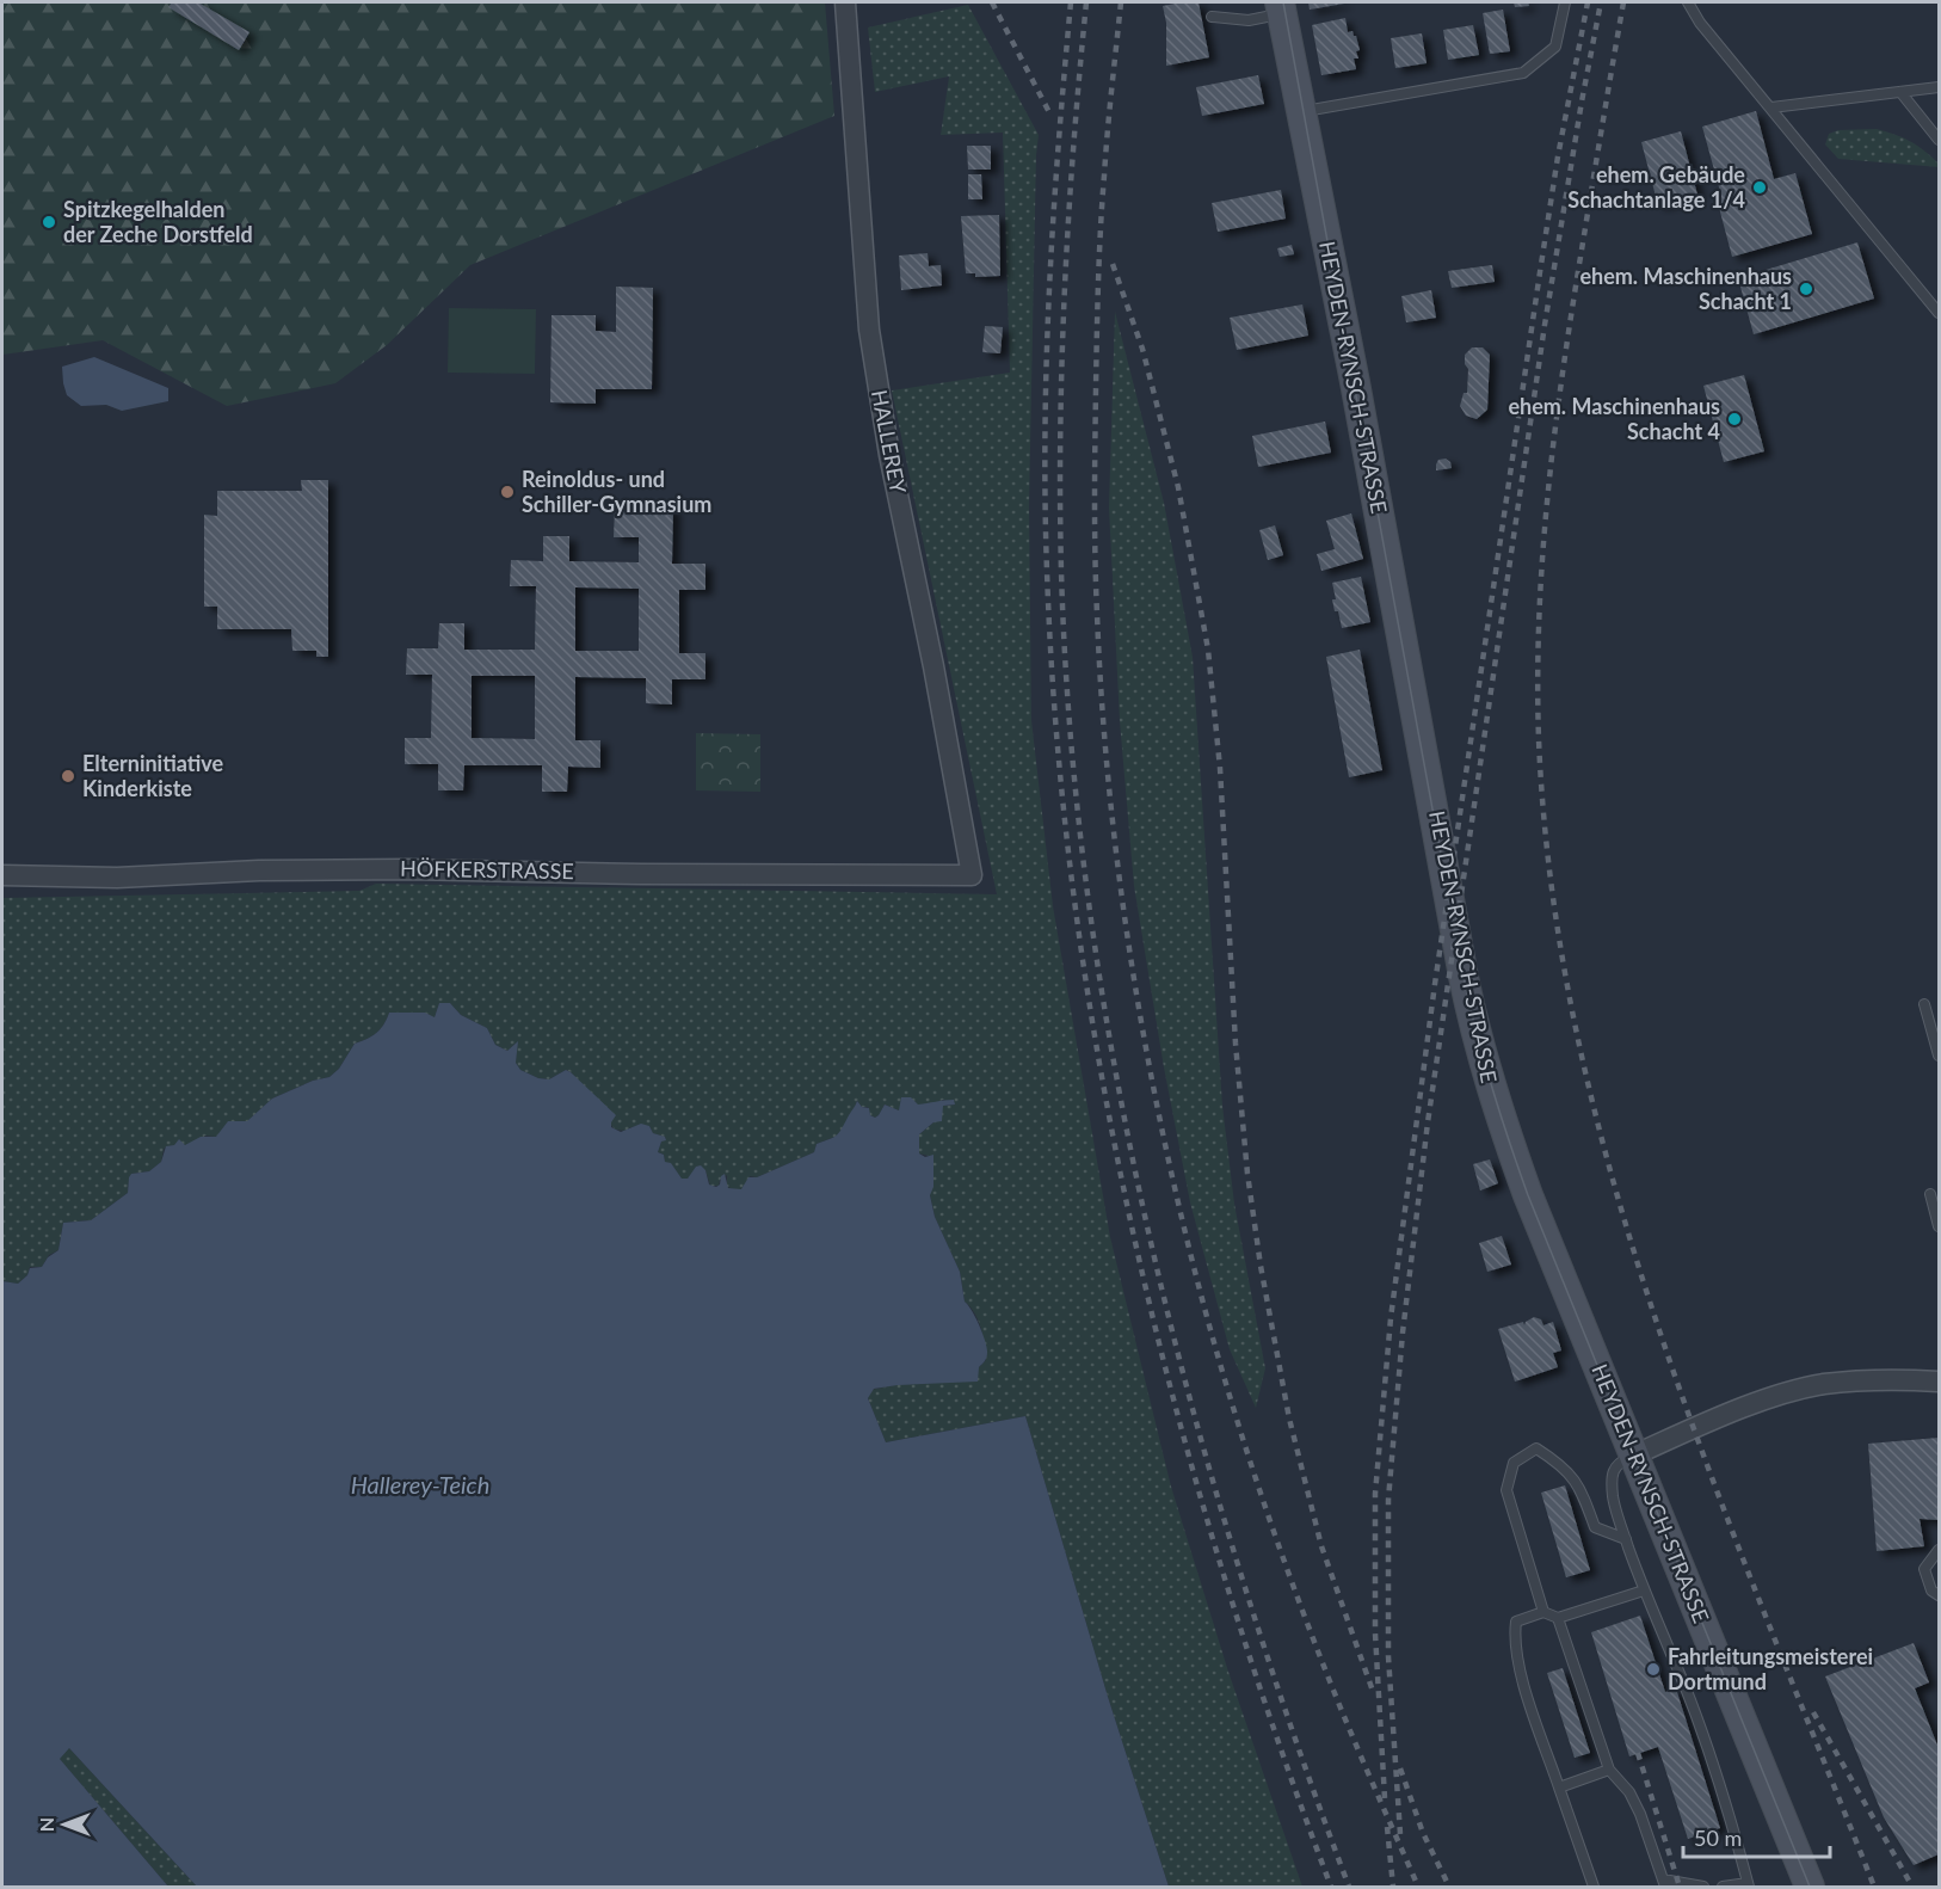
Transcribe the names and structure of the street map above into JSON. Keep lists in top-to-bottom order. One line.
{"streets":{"main road":["HEYDEN-RYNSCH-STRASSE"],"street":["HALLEREY","HÖFKERSTRASSE"]},"crossings":[["HALLEREY","HÖFKERSTRASSE"]],"water":["Hallerey-Teich"],"places":["ehem. Gebäude Schachtanlage 1/4","Spitzkegelhalden der Zeche Dorstfeld","ehem. Maschinenhaus Schacht 1","ehem. Maschinenhaus Schacht 4","Reinoldus- und Schiller-Gymnasium","Elterninitiative Kinderkiste","Fahrleitungsmeisterei Dortmund"],"scale_bar":"50 m","north":"left"}
